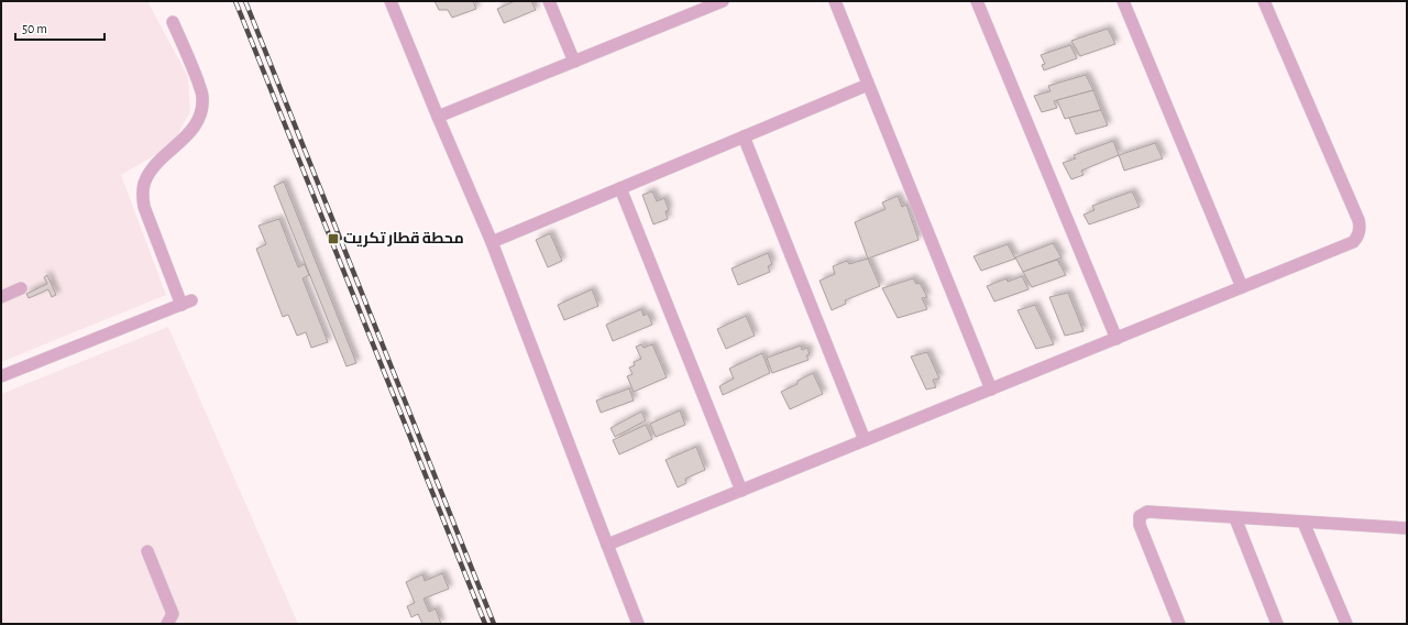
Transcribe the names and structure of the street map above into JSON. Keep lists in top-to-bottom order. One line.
{"places":{"transit":["محطة قطار تكريت"]},"scale_bar":"50 m"}
